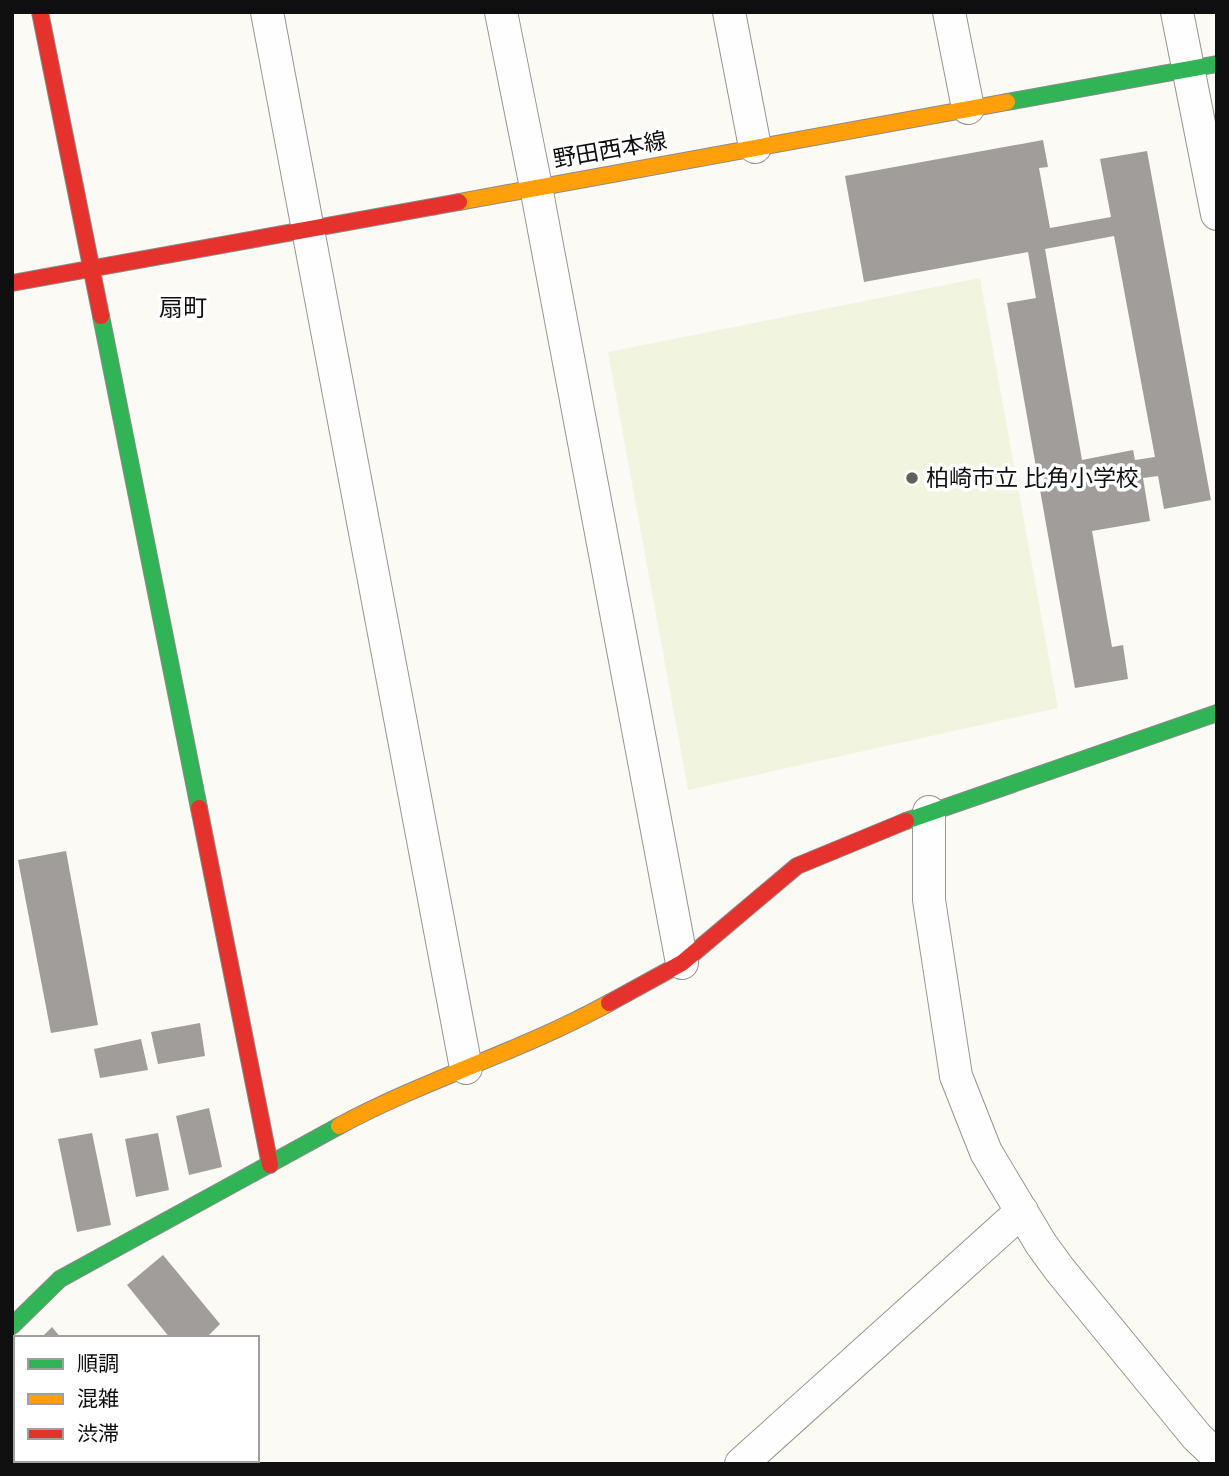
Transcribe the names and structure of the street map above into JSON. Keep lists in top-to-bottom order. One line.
{"streets":{"street":["野田西本線"]},"districts":["扇町"],"places":["柏崎市立 比角小学校"],"legend":["順調","混雑","渋滞"]}
